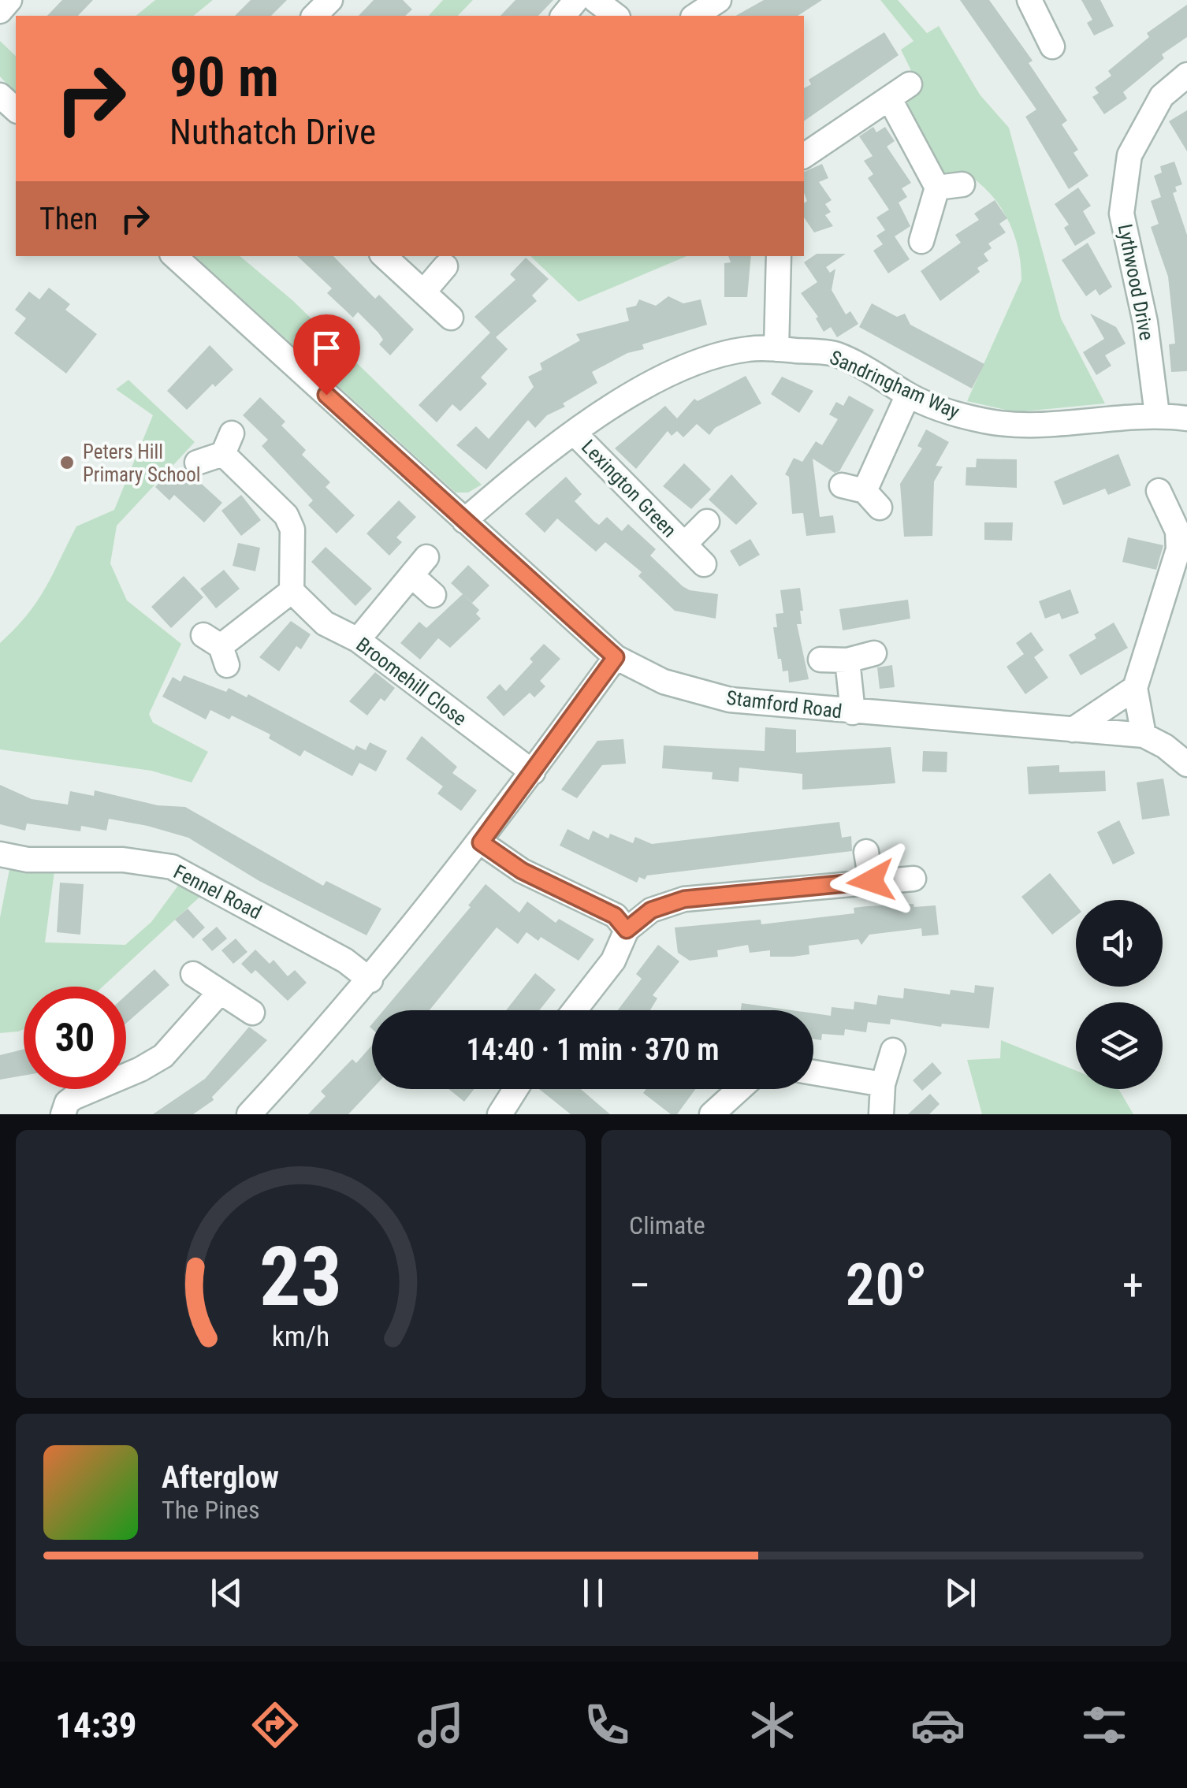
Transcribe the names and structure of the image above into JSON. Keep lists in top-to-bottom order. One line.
{"streets":{"street":["Lythwood Drive","Sandringham Way","Lexington Green","Broomehill Close","Stamford Road","Fennel Road"]},"crossings":[["Lythwood Drive","Sandringham Way"],["Sandringham Way","Lexington Green"],["Sandringham Way","Stamford Road"]],"places":["Peters Hill Primary School"],"page":{"turn":["90 m","Nuthatch Drive"],"then":"Then","limit":"30","trip":"14:40 · 1 min · 370 m","tile":"Climate","heat":["−","20°","+"],"song":["Afterglow","The Pines"],"tabs":"14:39","gauge":["23","km/h"]}}
